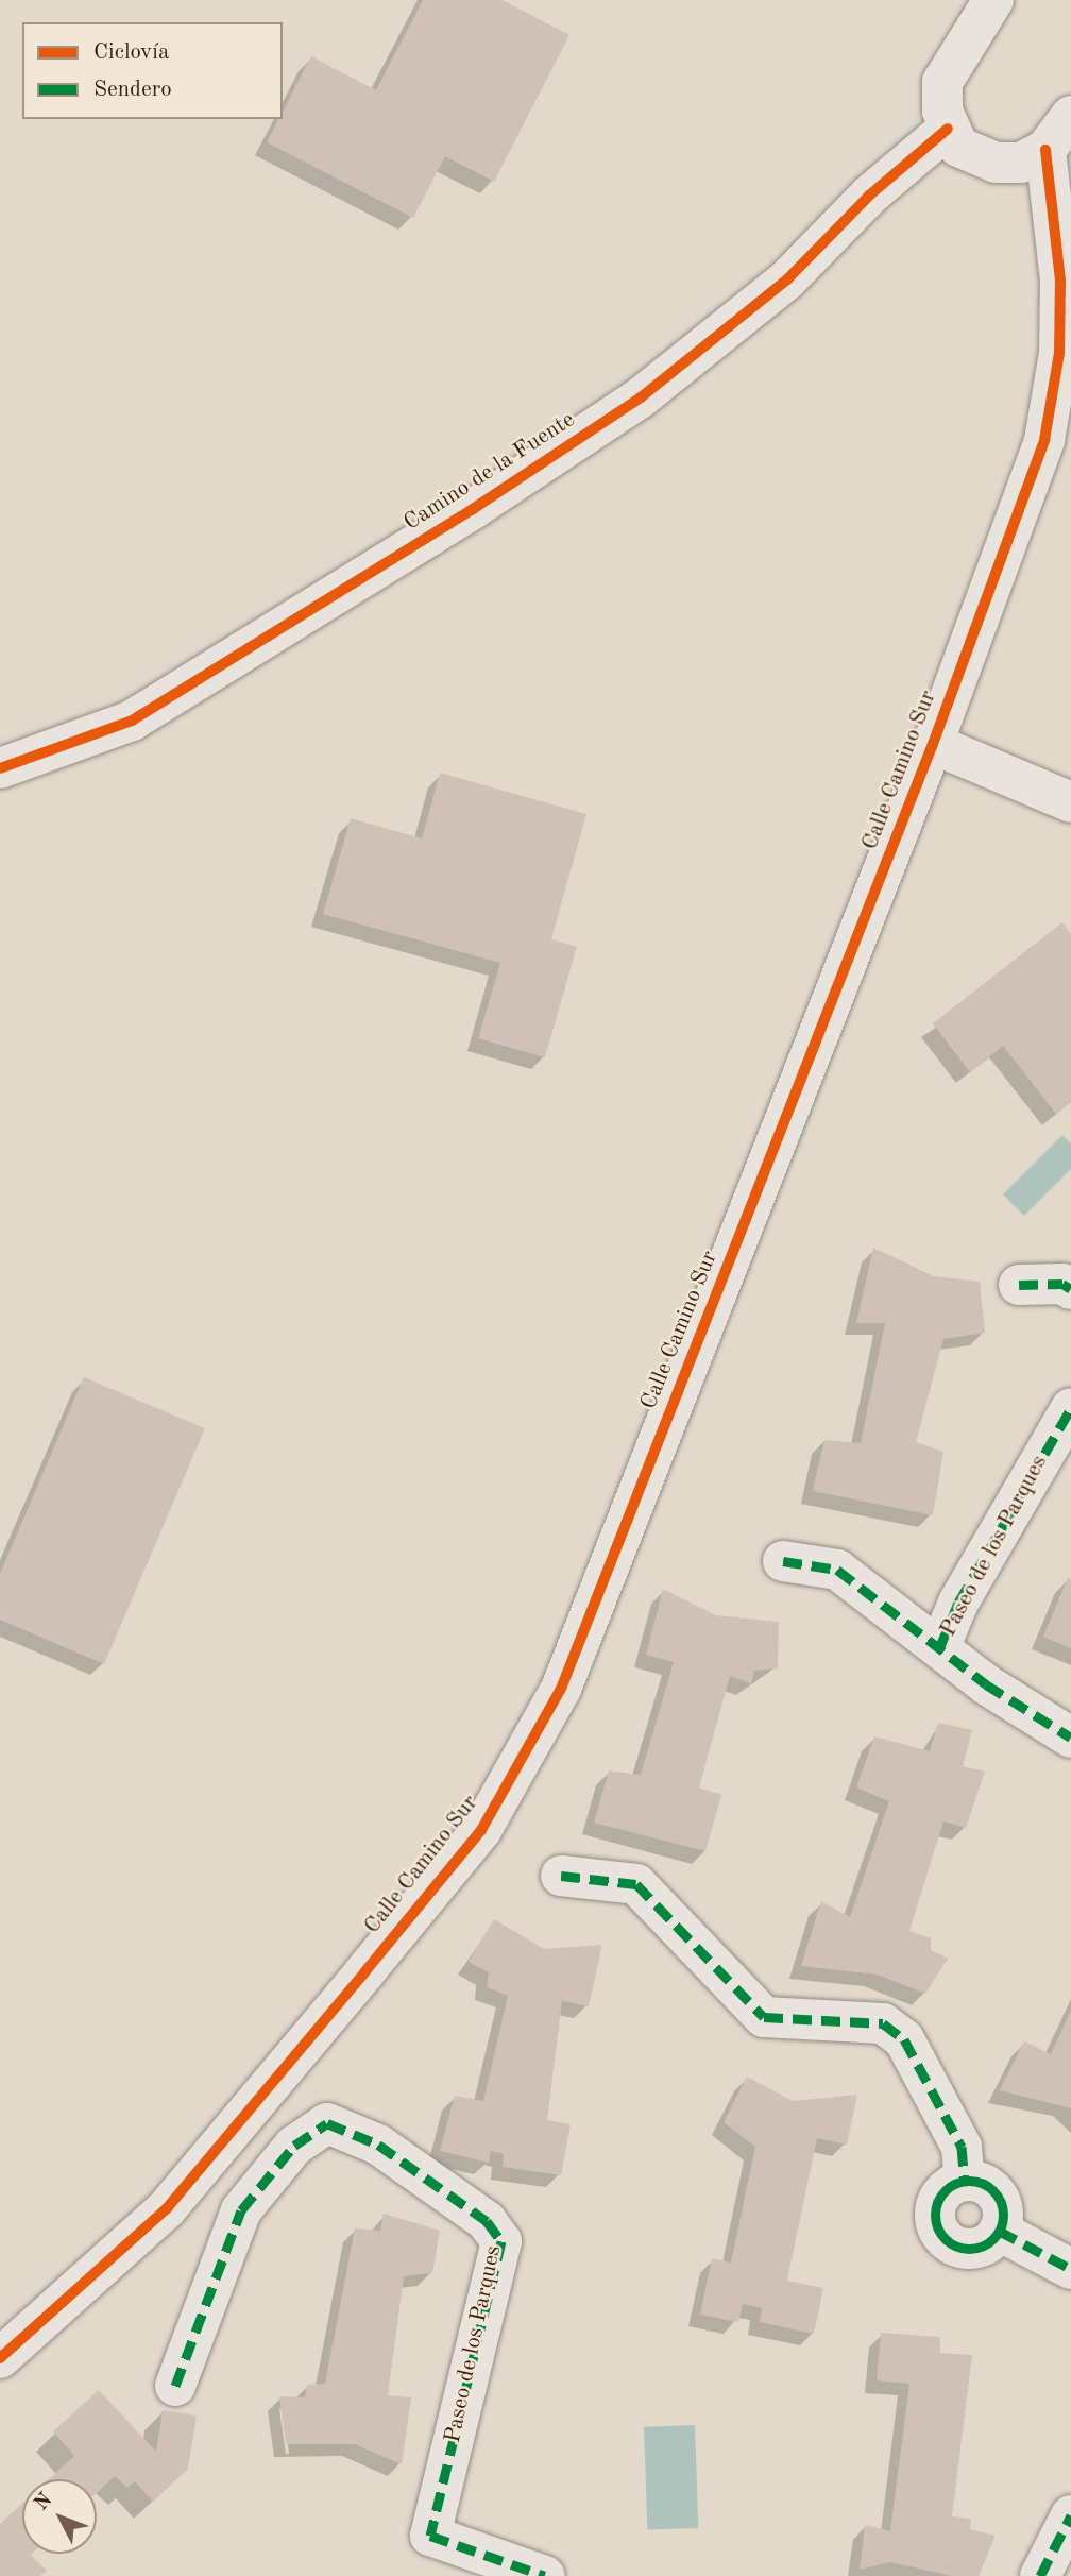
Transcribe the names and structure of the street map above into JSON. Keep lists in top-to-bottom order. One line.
{"streets":{"street":["Camino de la Fuente","Calle Camino Sur","Paseo de los Parques"]},"legend":["Ciclovía","Sendero"],"north":"top left"}
